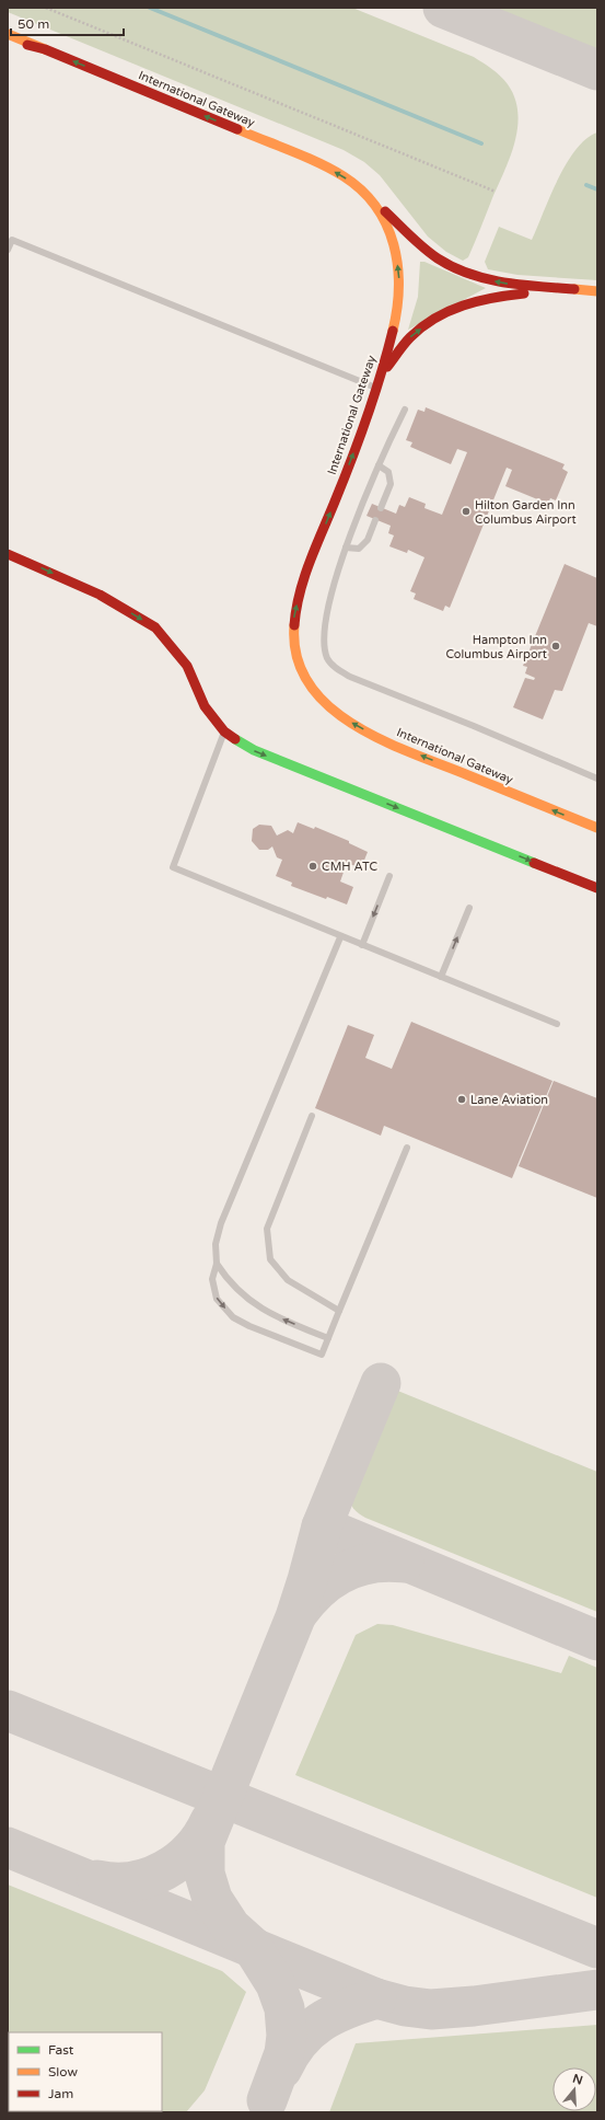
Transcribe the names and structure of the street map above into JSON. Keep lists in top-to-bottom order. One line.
{"streets":{"main road":["International Gateway"]},"places":["Hilton Garden Inn Columbus Airport","Hampton Inn Columbus Airport","CMH ATC","Lane Aviation"],"legend":["Fast","Slow","Jam"],"scale_bar":"50 m","north":"top"}
